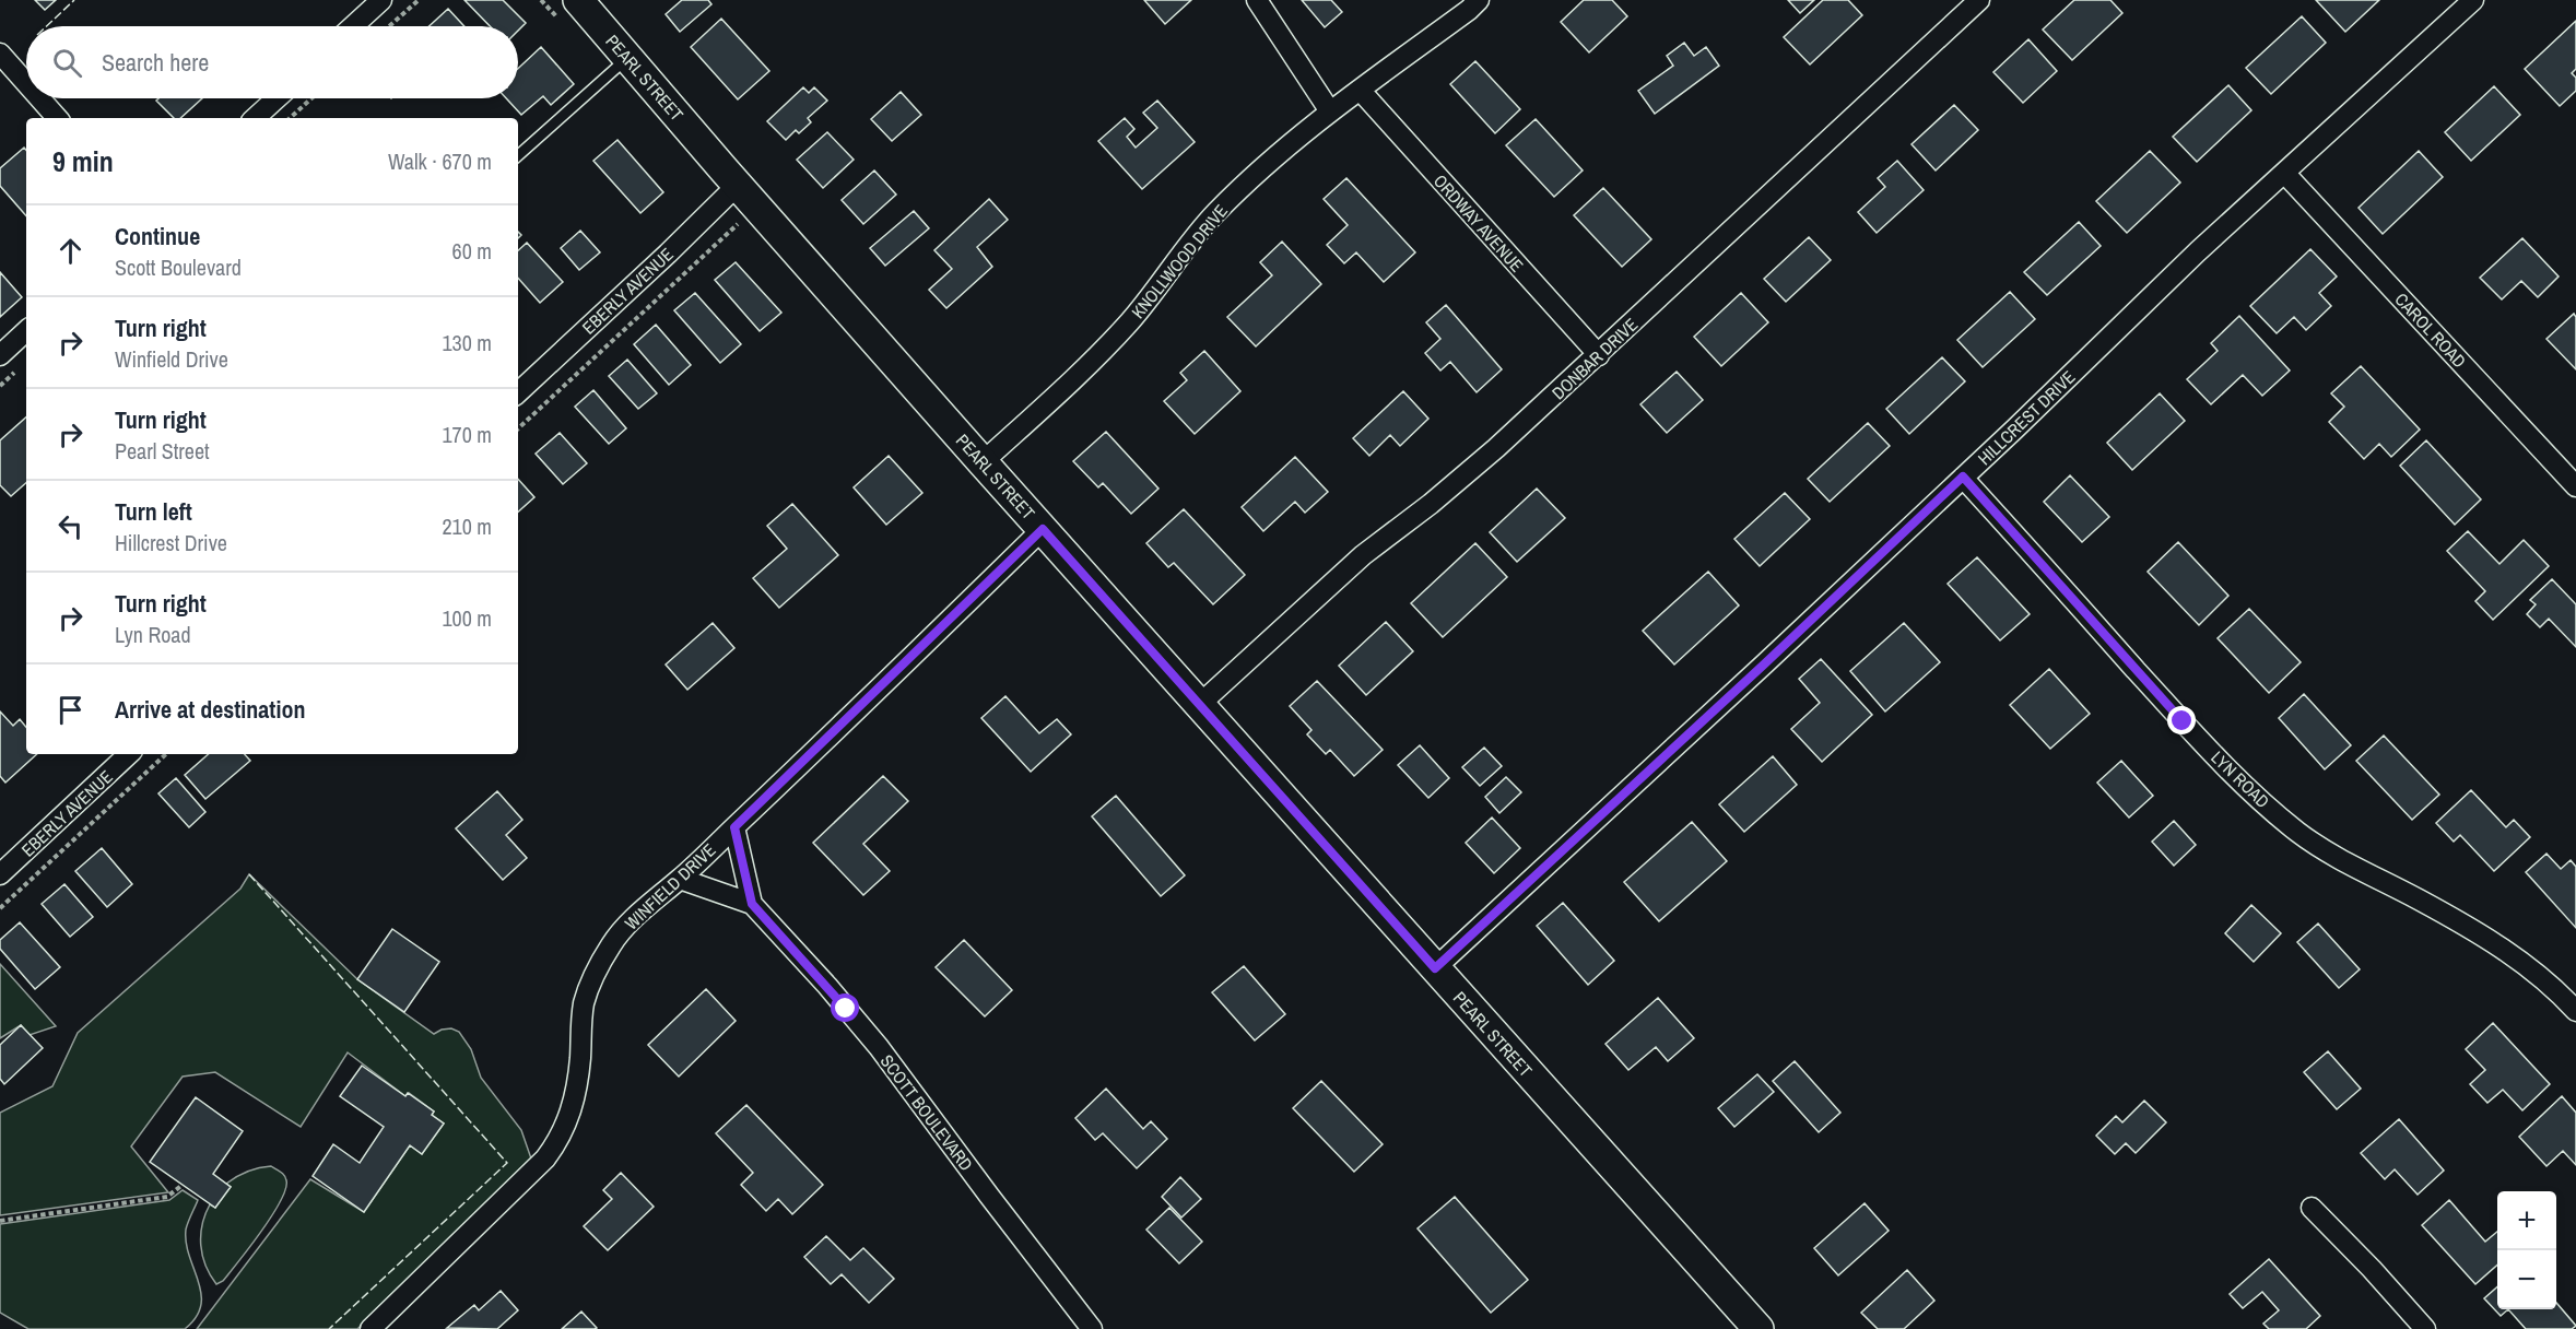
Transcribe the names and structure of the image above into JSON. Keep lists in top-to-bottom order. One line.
{"streets":{"street":["PEARL STREET","ORDWAY AVENUE","KNOLLWOOD DRIVE","EBERLY AVENUE","CAROL ROAD","DONBAR DRIVE","HILLCREST DRIVE","LYN ROAD","WINFIELD DRIVE","SCOTT BOULEVARD"]},"crossings":[["PEARL STREET","KNOLLWOOD DRIVE"],["PEARL STREET","EBERLY AVENUE"],["PEARL STREET","DONBAR DRIVE"],["PEARL STREET","HILLCREST DRIVE"],["PEARL STREET","WINFIELD DRIVE"],["ORDWAY AVENUE","KNOLLWOOD DRIVE"],["ORDWAY AVENUE","DONBAR DRIVE"],["CAROL ROAD","HILLCREST DRIVE"],["HILLCREST DRIVE","LYN ROAD"],["WINFIELD DRIVE","SCOTT BOULEVARD"]],"page":{"search":"Search here","heading":["9 min","Walk · 670 m"],"list":[["Continue","Scott Boulevard","60 m"],["Turn right","Winfield Drive","130 m"],["Turn right","Pearl Street","170 m"],["Turn left","Hillcrest Drive","210 m"],["Turn right","Lyn Road","100 m"],"Arrive at destination"],"map_buttons":["+","−"]}}
